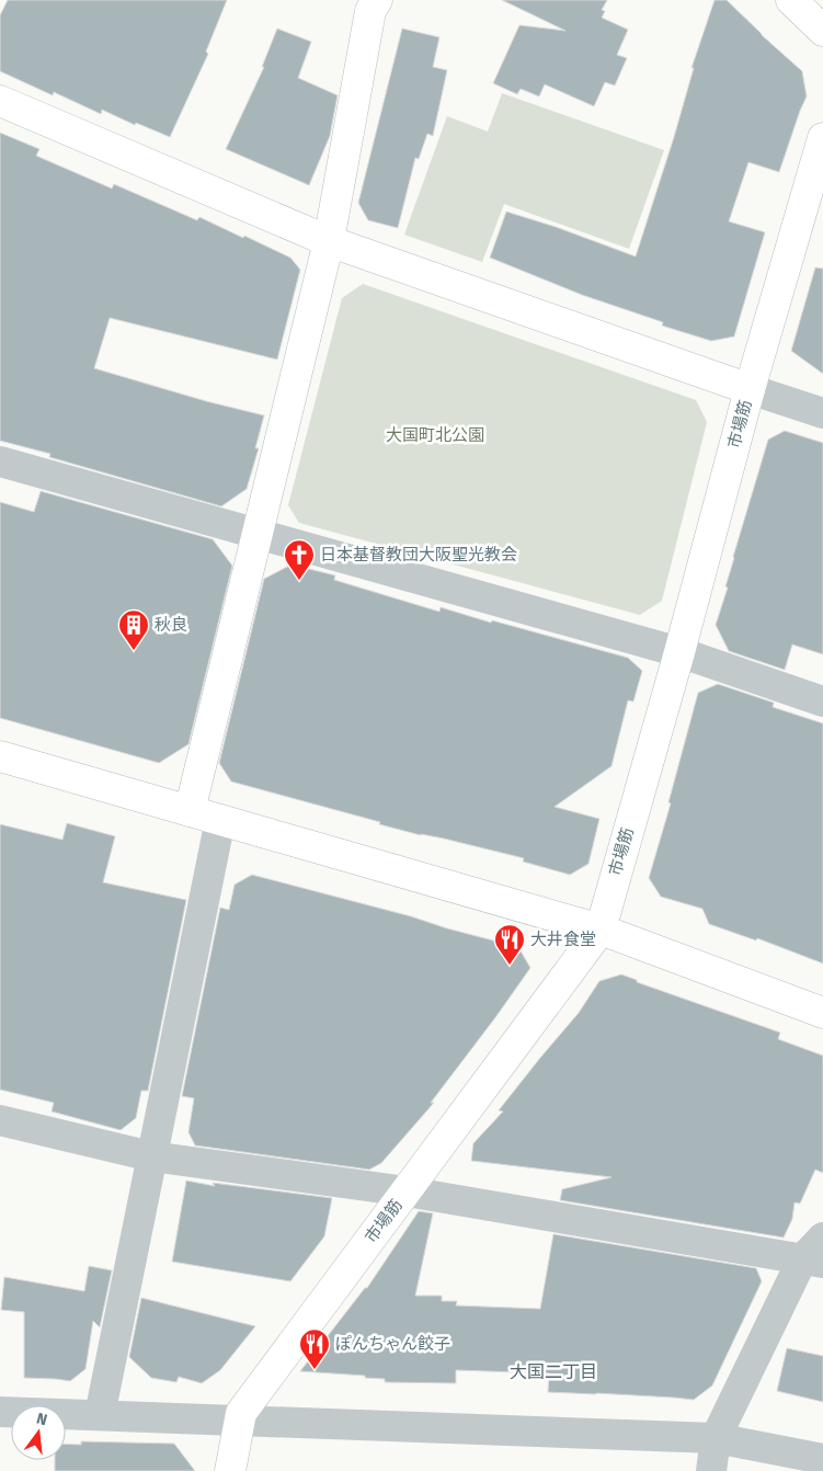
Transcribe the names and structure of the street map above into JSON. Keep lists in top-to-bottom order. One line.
{"streets":{"street":["市場筋"]},"districts":["大国二丁目"],"parks":["大国町北公園"],"places":{"church":["日本基督教団大阪聖光教会"],"building":["秋良"],"restaurant":["大井食堂","ぽんちゃん餃子"]},"north":"top"}
